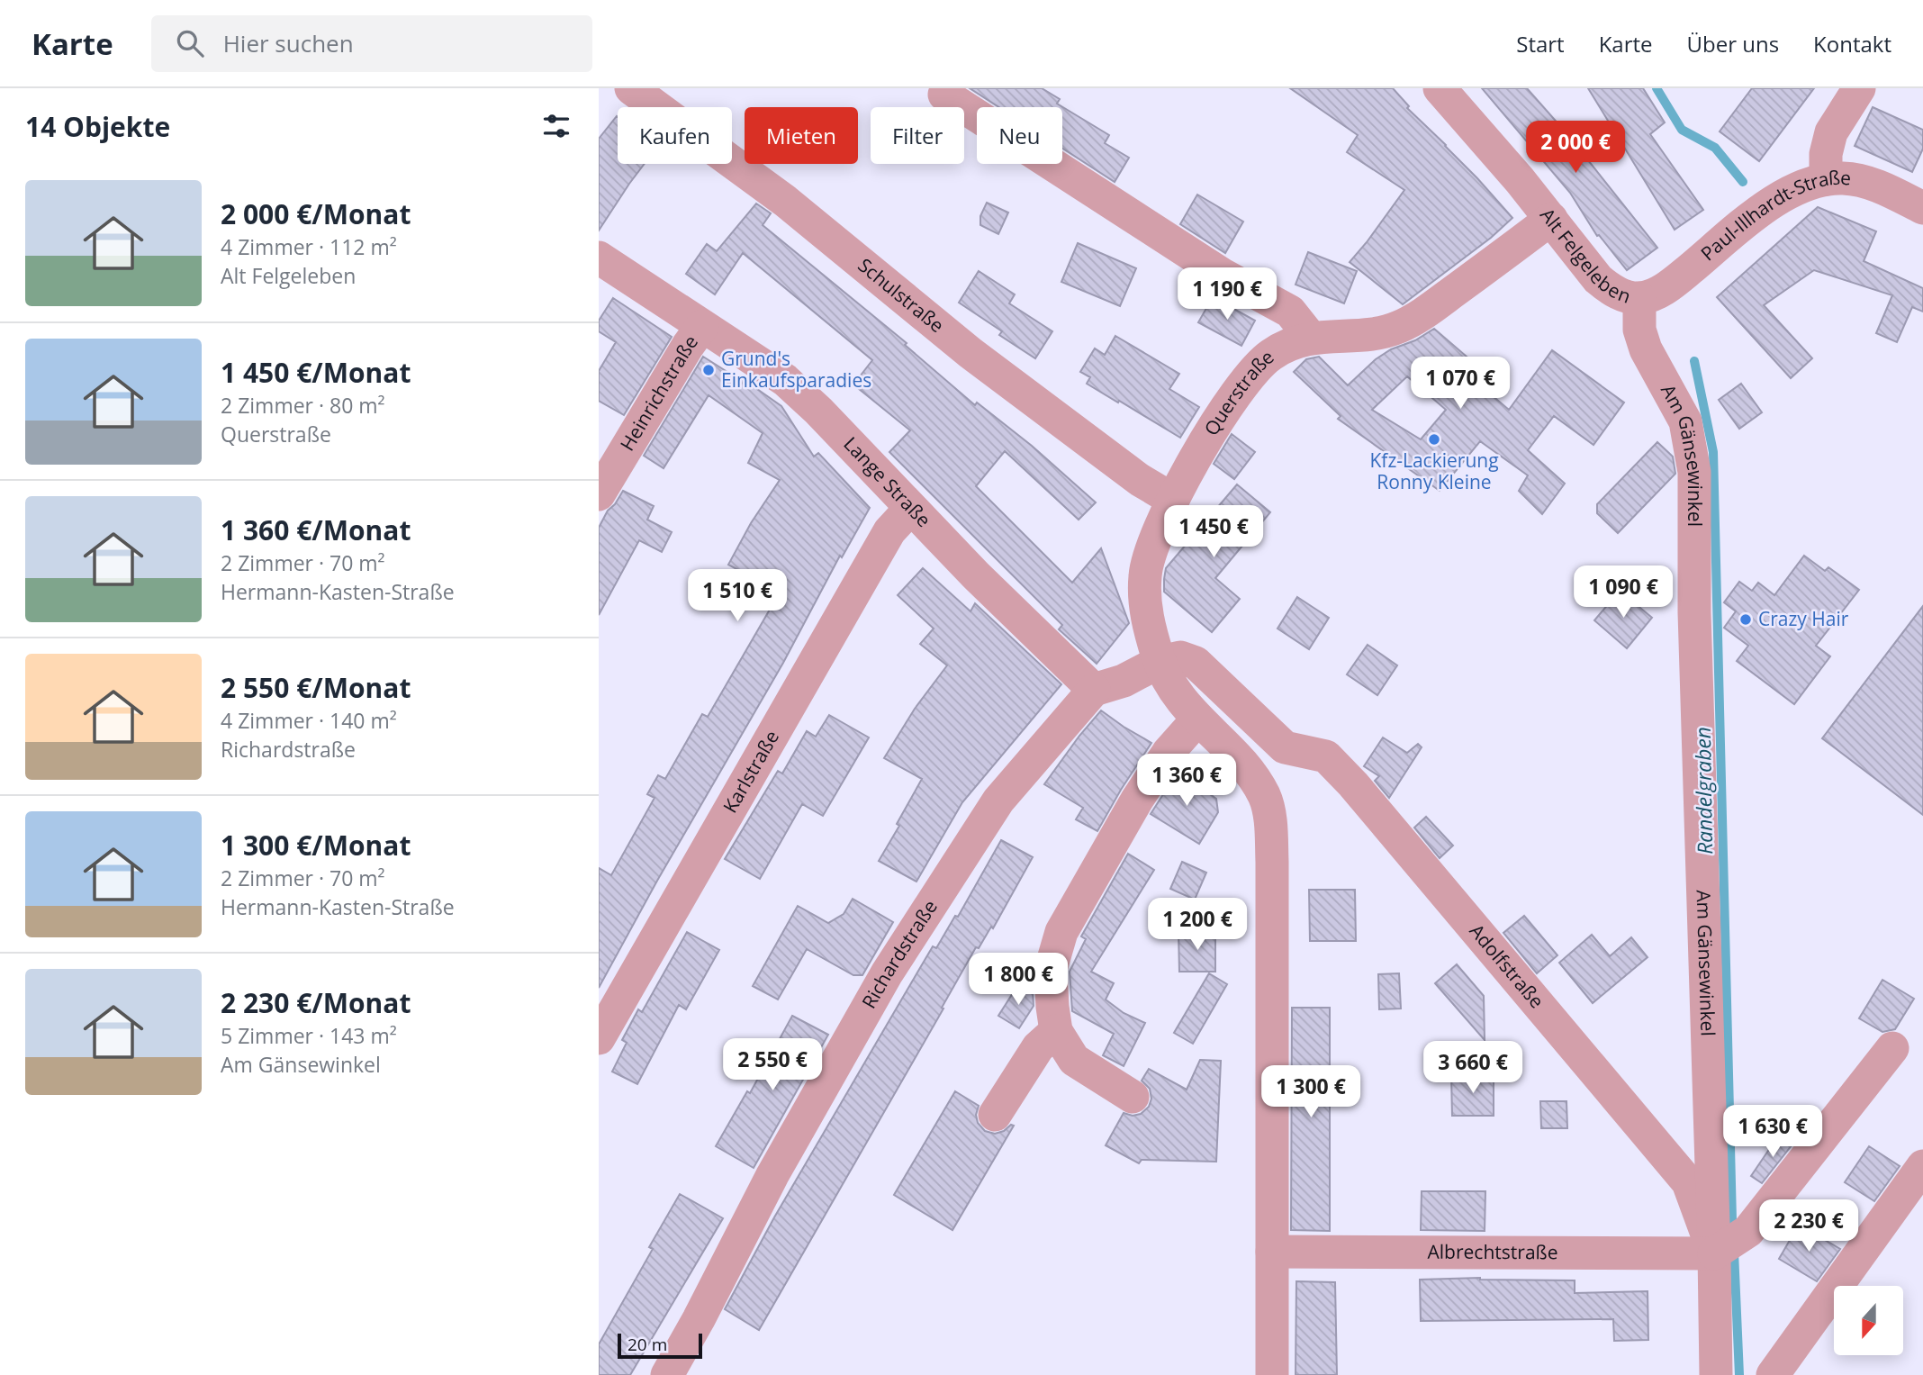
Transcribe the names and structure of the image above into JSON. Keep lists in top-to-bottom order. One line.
{"streets":{"street":["Paul-Illhardt-Straße","Alt Felgeleben","Schulstraße","Heinrichstraße","Querstraße","Am Gänsewinkel","Lange Straße","Karlstraße","Richardstraße","Adolfstraße","Albrechtstraße"]},"crossings":[["Paul-Illhardt-Straße","Alt Felgeleben"],["Paul-Illhardt-Straße","Am Gänsewinkel"],["Alt Felgeleben","Querstraße"],["Alt Felgeleben","Am Gänsewinkel"],["Schulstraße","Querstraße"],["Heinrichstraße","Lange Straße"],["Querstraße","Albrechtstraße"],["Am Gänsewinkel","Adolfstraße"],["Am Gänsewinkel","Albrechtstraße"],["Lange Straße","Karlstraße"],["Lange Straße","Richardstraße"],["Adolfstraße","Albrechtstraße"]],"water":["Randelgraben"],"places":["Grund's Einkaufsparadies","Kfz-Lackierung Ronny Kleine","Crazy Hair"],"scale_bar":"20 m","north":"bottom","page":{"header":"Karte","search":"Hier suchen","nav":["Start","Karte","Über uns","Kontakt"],"heading":"14 Objekte","chip":["Kaufen","Mieten","Filter","Neu"],"price":["2 000 €","1 190 €","1 070 €","1 450 €","1 090 €","1 510 €","1 360 €","1 200 €","1 800 €","2 550 €","3 660 €","1 300 €","1 630 €","2 230 €"],"list":[{"name":"2 000 €/Monat","note":"4 Zimmer · 112 m² · Alt Felgeleben"},{"name":"1 450 €/Monat","note":"2 Zimmer · 80 m² · Querstraße"},{"name":"1 360 €/Monat","note":"2 Zimmer · 70 m² · Hermann-Kasten-Straße"},{"name":"2 550 €/Monat","note":"4 Zimmer · 140 m² · Richardstraße"},{"name":"1 300 €/Monat","note":"2 Zimmer · 70 m² · Hermann-Kasten-Straße"},{"name":"2 230 €/Monat","note":"5 Zimmer · 143 m² · Am Gänsewinkel"}],"scale":"20 m"}}
